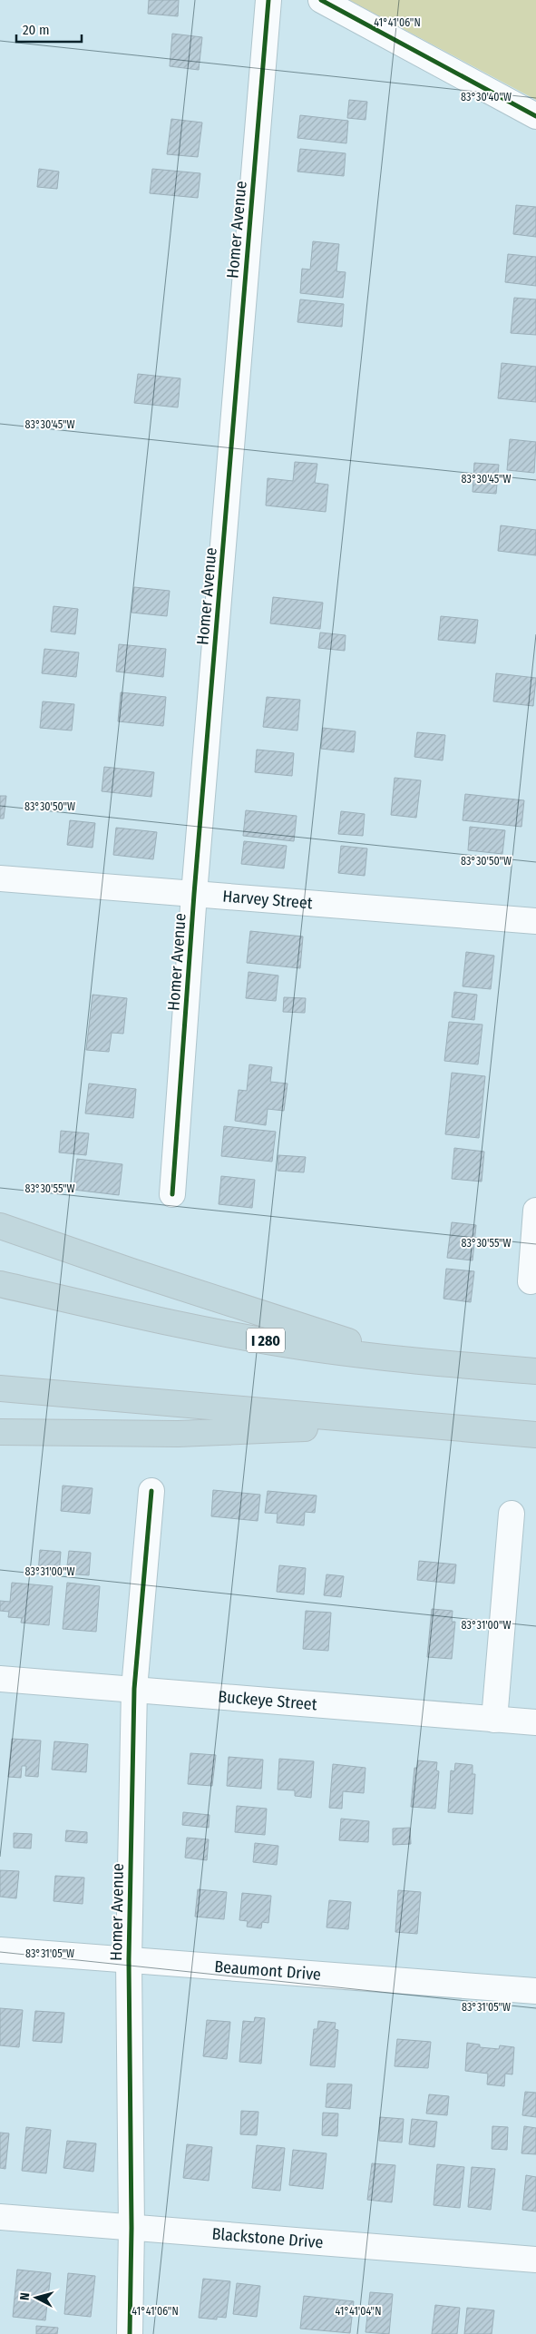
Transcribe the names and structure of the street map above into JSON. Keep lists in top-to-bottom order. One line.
{"streets":{"highway":["I 280"],"street":["Homer Avenue","Harvey Street","Buckeye Street","Beaumont Drive","Blackstone Drive"]},"crossings":[["Homer Avenue","Harvey Street"],["Homer Avenue","Buckeye Street"],["Homer Avenue","Beaumont Drive"],["Homer Avenue","Blackstone Drive"]],"scale_bar":"20 m","north":"left","coordinates":["41°41'06\"N","83°30'40\"W","83°30'45\"W","83°30'50\"W","83°30'55\"W","83°31'00\"W","83°31'05\"W","41°41'04\"N"]}
